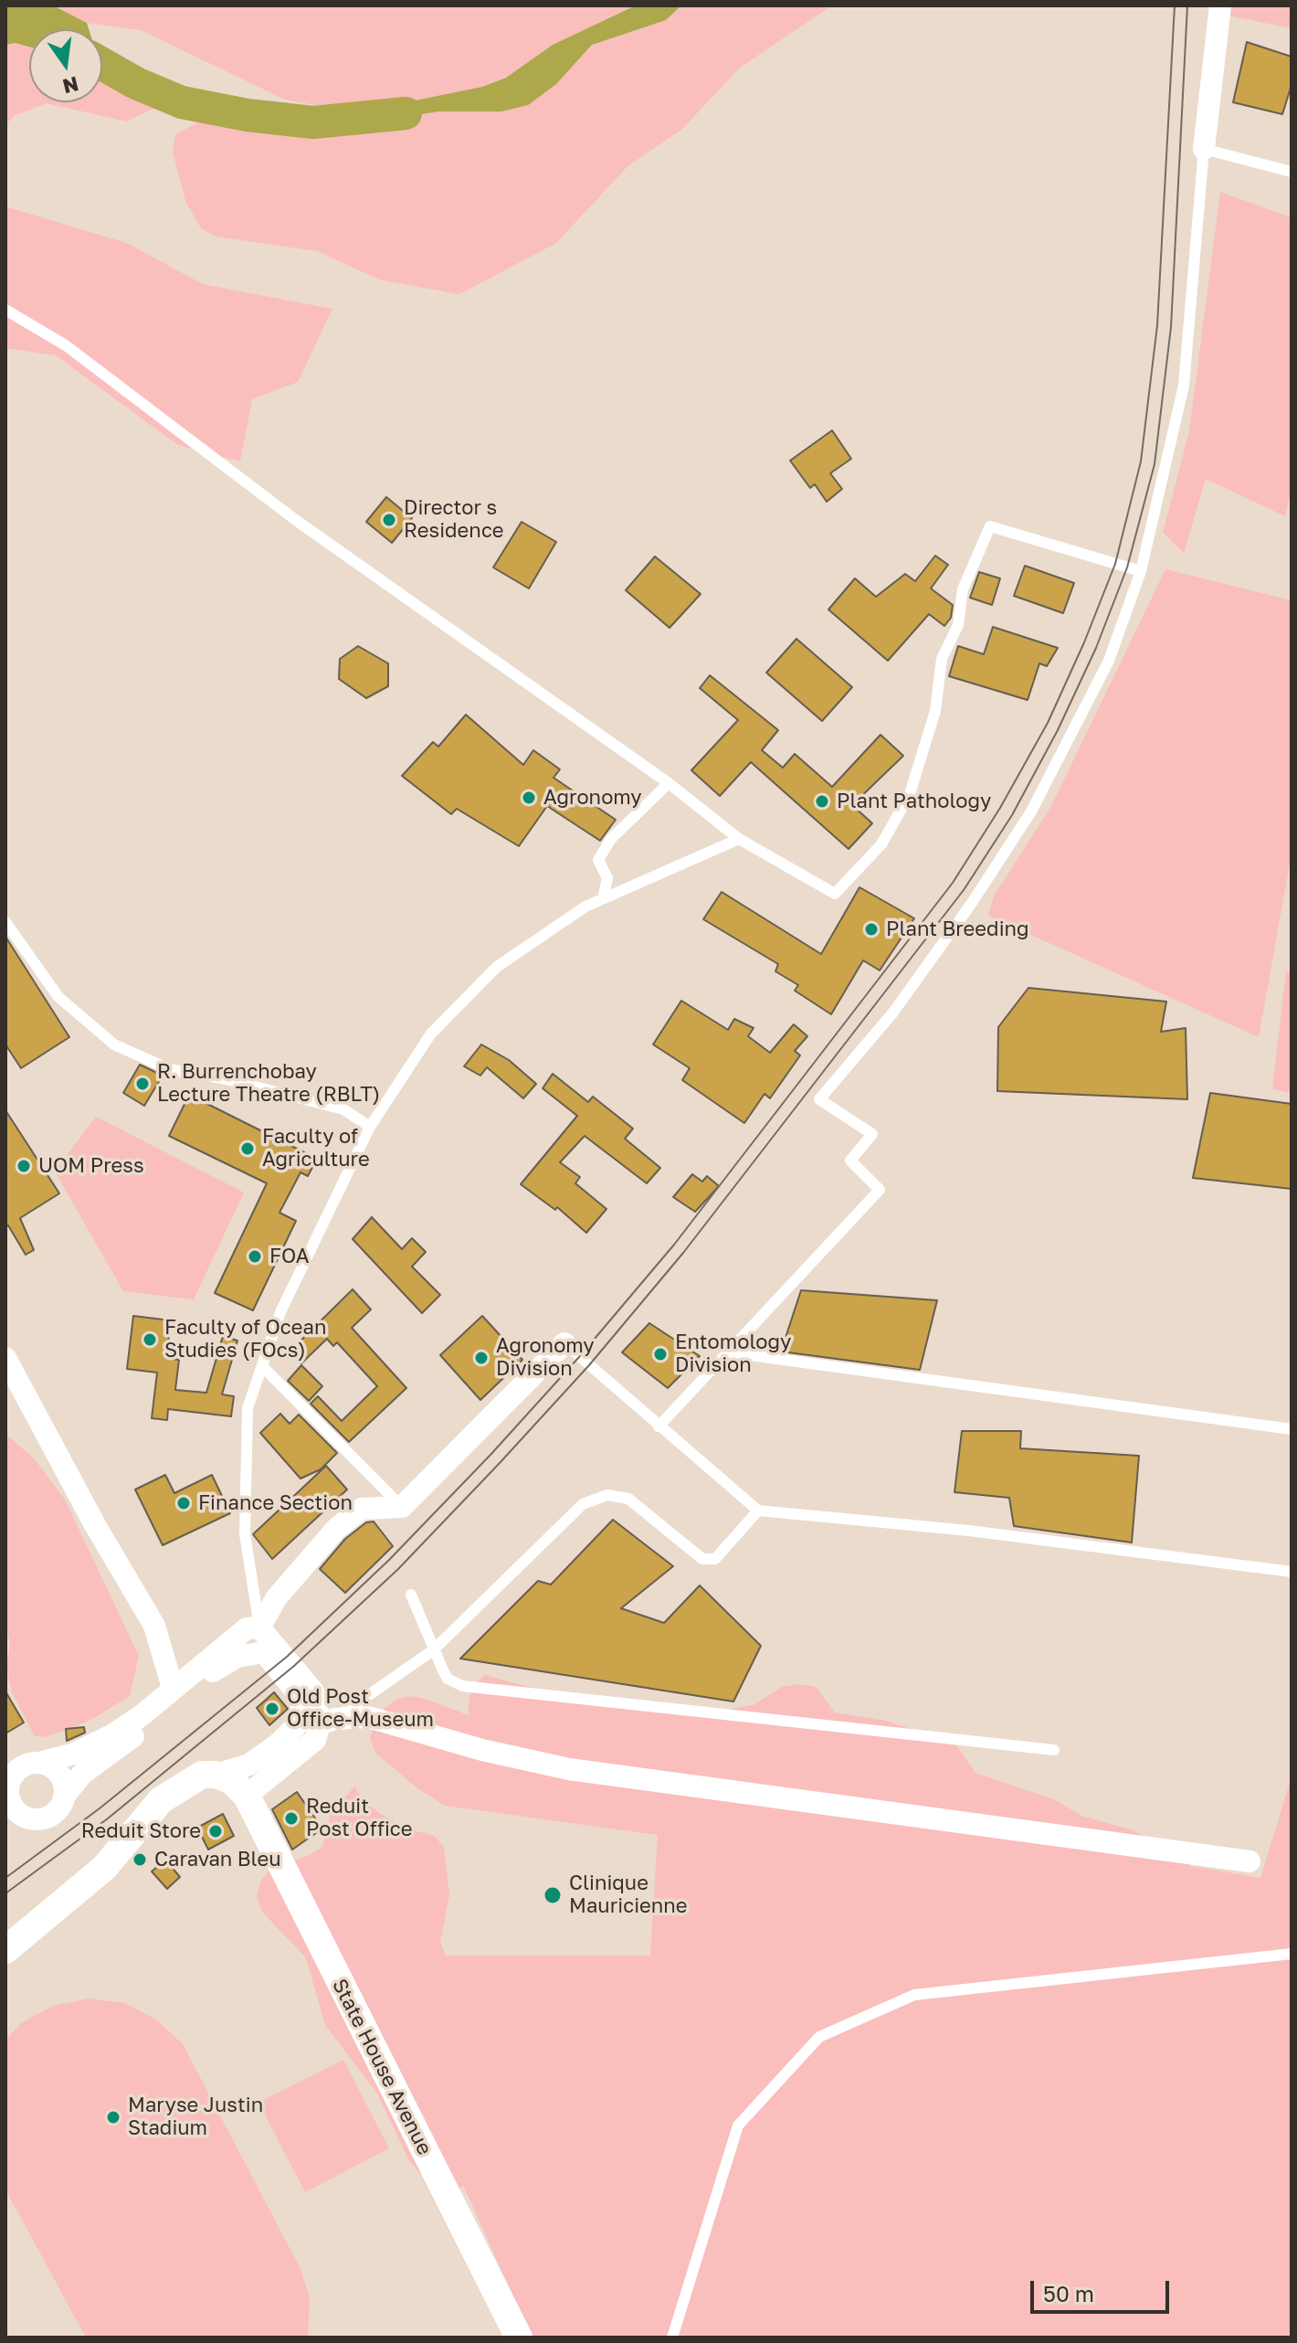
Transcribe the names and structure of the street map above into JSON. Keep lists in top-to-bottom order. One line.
{"streets":{"street":["State House Avenue"]},"places":["Director s Residence","Agronomy","Plant Pathology","Plant Breeding","R. Burrenchobay Lecture Theatre (RBLT)","Faculty of Agriculture","UOM Press","FOA","Faculty of Ocean Studies (FOcs)","Entomology Division","Agronomy Division","Finance Section","Old Post Office-Museum","Reduit Post Office","Reduit Store","Caravan Bleu","Clinique Mauricienne","Maryse Justin Stadium"],"scale_bar":"50 m","north":"bottom"}
